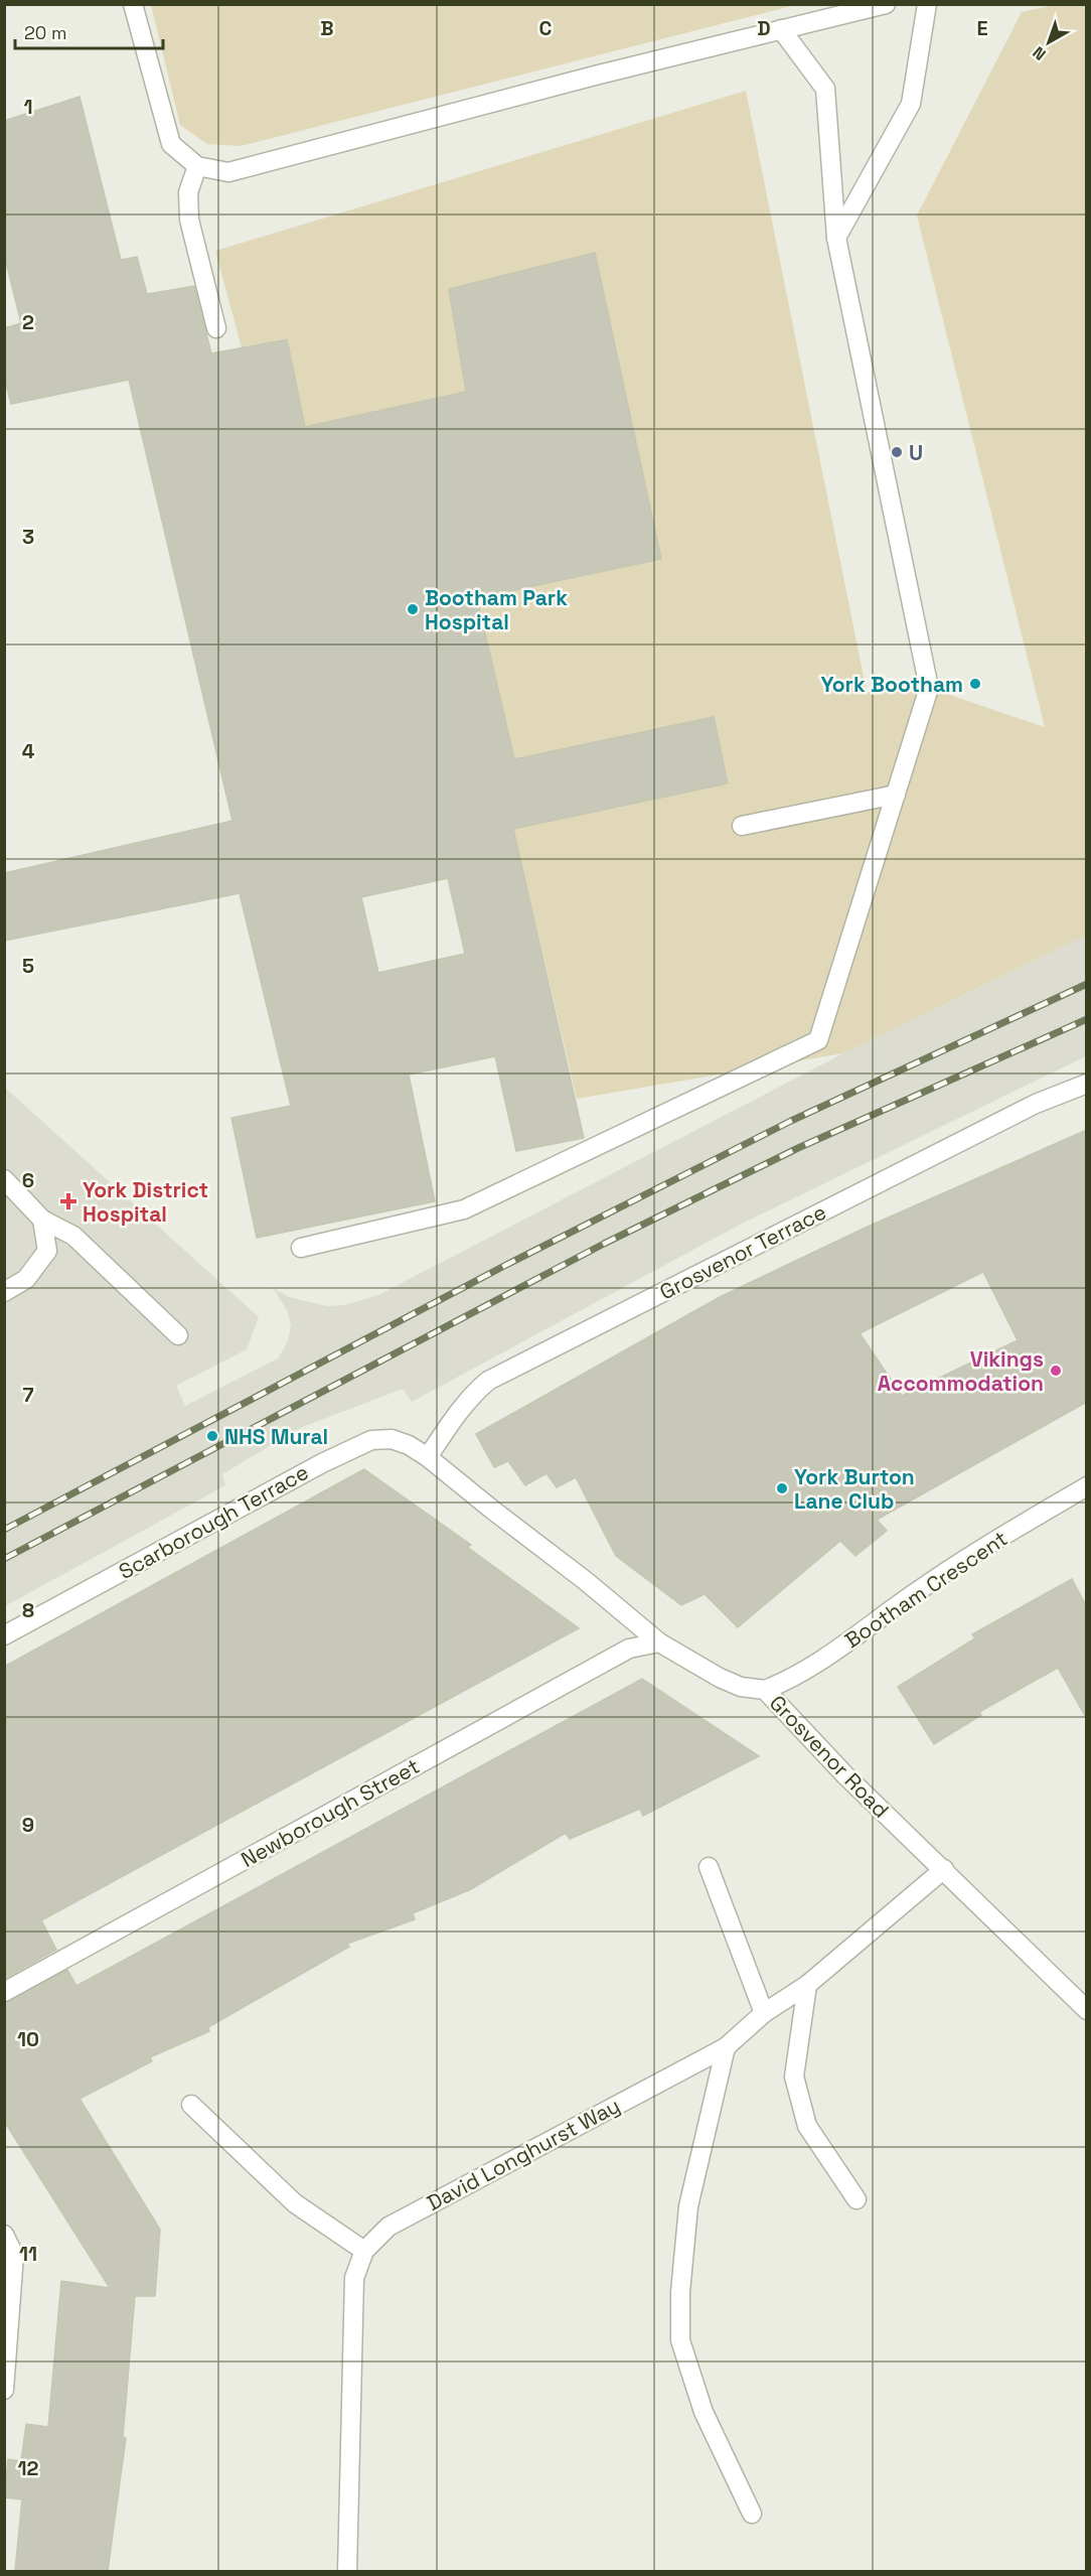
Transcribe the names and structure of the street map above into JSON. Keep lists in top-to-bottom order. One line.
{"streets":{"street":["Grosvenor Terrace","Scarborough Terrace","Bootham Crescent","Grosvenor Road","Newborough Street","David Longhurst Way"]},"crossings":[["Grosvenor Terrace","Scarborough Terrace"],["Grosvenor Terrace","Grosvenor Road"],["Scarborough Terrace","Grosvenor Road"],["Bootham Crescent","Grosvenor Road"],["Grosvenor Road","Newborough Street"],["Grosvenor Road","David Longhurst Way"]],"places":{"other":["U","Bootham Park Hospital","York Bootham","Vikings Accommodation","NHS Mural","York Burton Lane Club"],"health":["York District Hospital"]},"scale_bar":"20 m","north":"bottom left","grid":{"columns":["B","C","D","E"],"rows":["1","2","3","4","5","6","7","8","9","10","11","12"]}}
